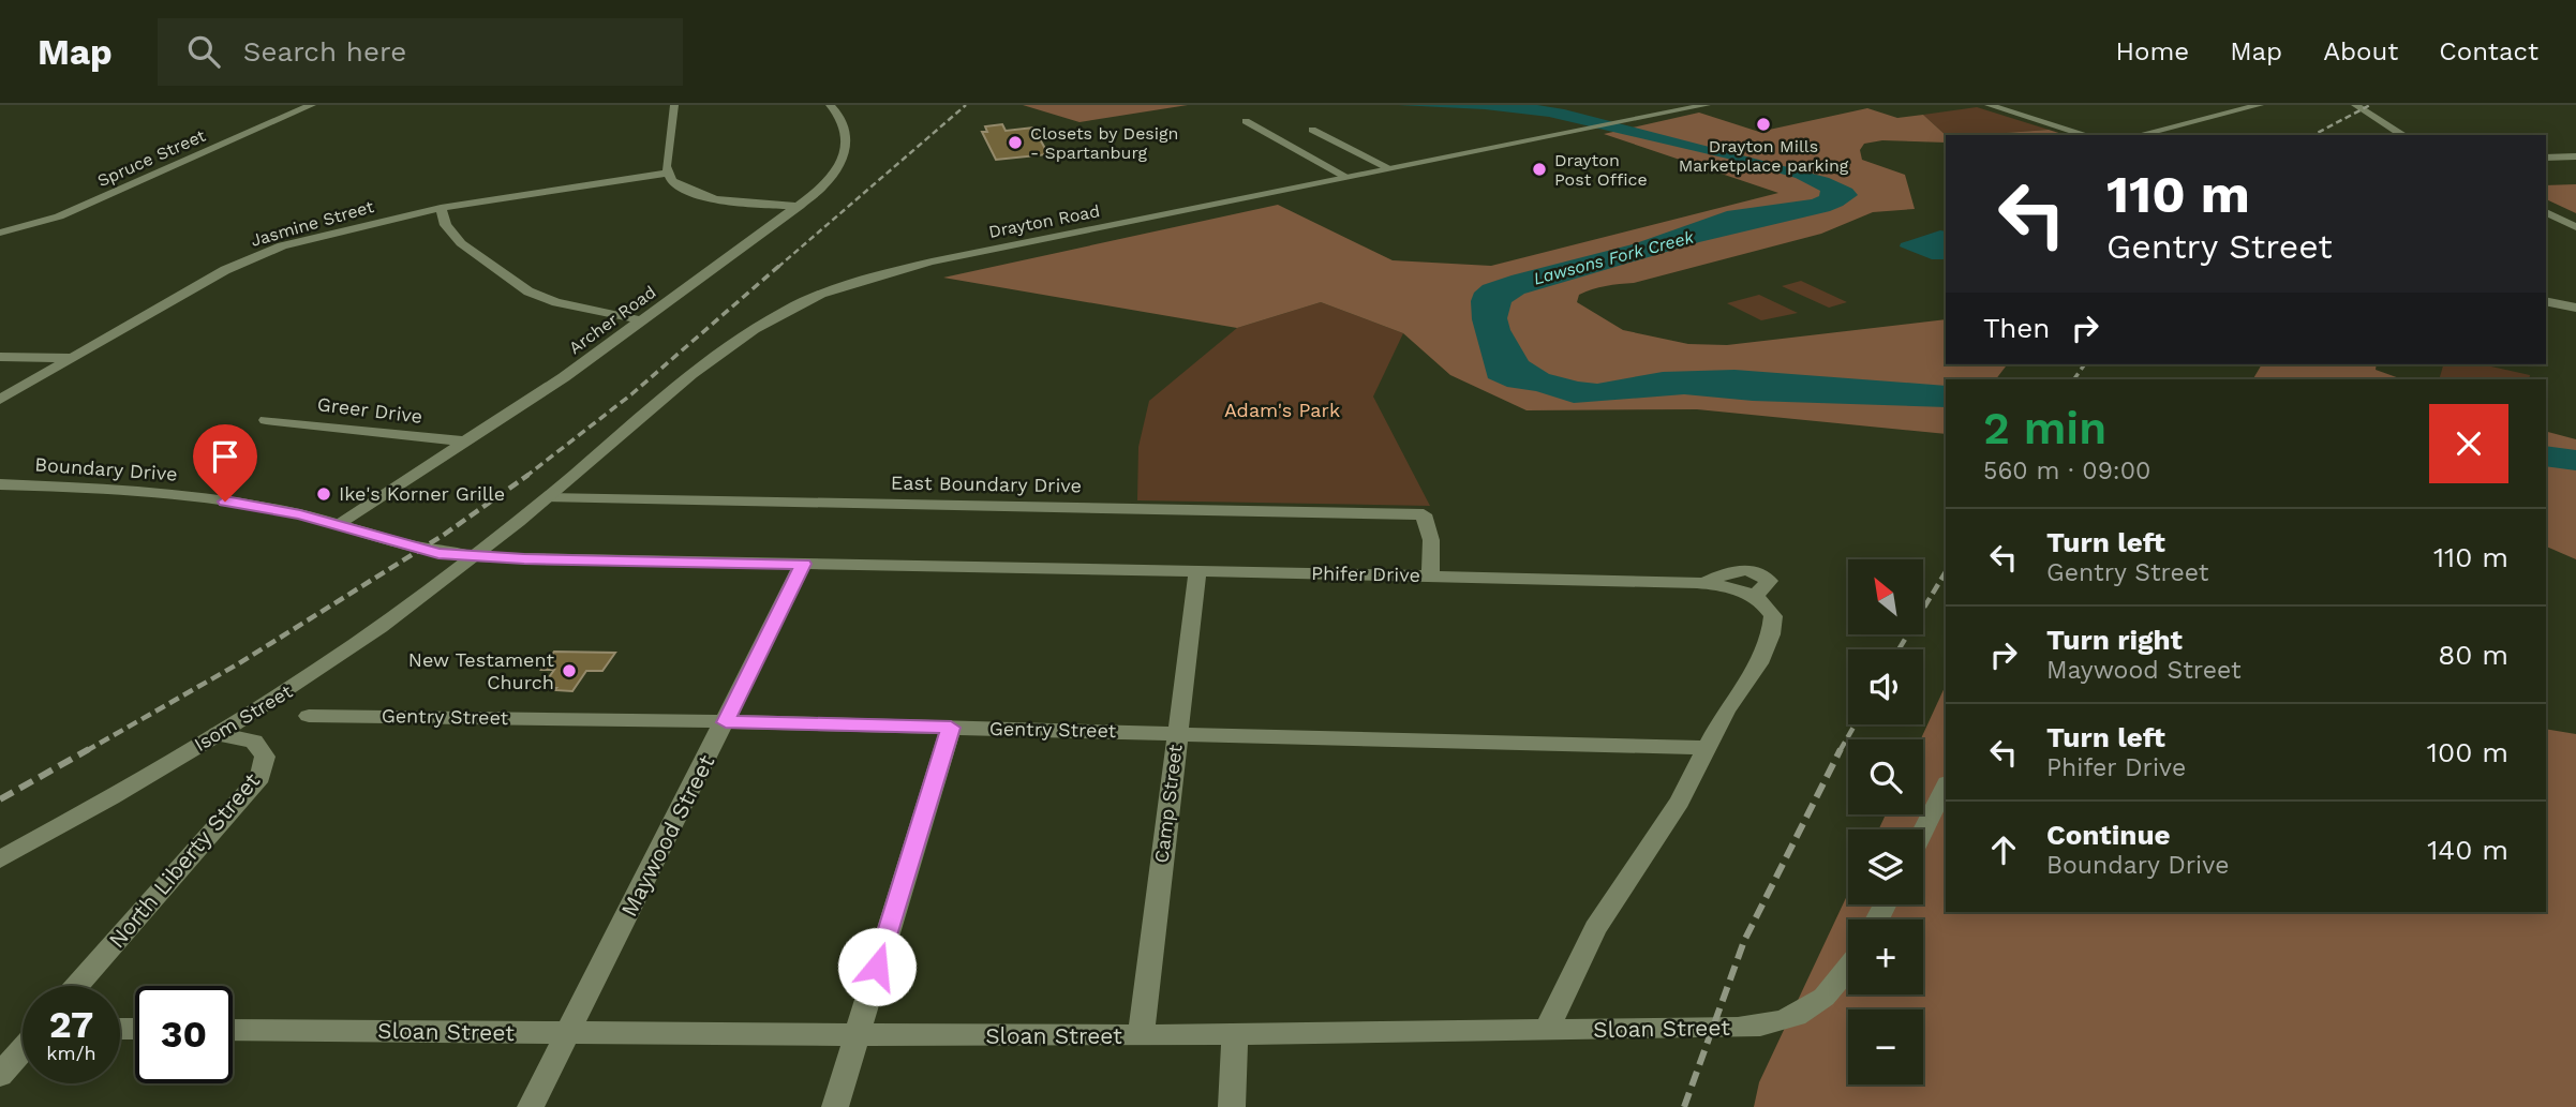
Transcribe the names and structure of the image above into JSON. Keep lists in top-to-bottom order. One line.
{"streets":{"street":["Spruce Street","Drayton Road","Jasmine Street","Archer Road","Greer Drive","Boundary Drive","East Boundary Drive","Phifer Drive","Gentry Street","Isom Street","Camp Street","Maywood Street","North Liberty Street","Sloan Street"]},"crossings":[["Drayton Road","Boundary Drive"],["Drayton Road","East Boundary Drive"],["Drayton Road","Phifer Drive"],["Drayton Road","Isom Street"],["Archer Road","Greer Drive"],["Archer Road","Boundary Drive"],["Boundary Drive","Phifer Drive"],["Boundary Drive","Isom Street"],["East Boundary Drive","Phifer Drive"],["Phifer Drive","Gentry Street"],["Phifer Drive","Isom Street"],["Phifer Drive","Camp Street"],["Phifer Drive","Maywood Street"],["Phifer Drive","Sloan Street"],["Gentry Street","Camp Street"],["Gentry Street","Maywood Street"],["Isom Street","North Liberty Street"],["Camp Street","Sloan Street"],["Maywood Street","Sloan Street"]],"water":["Lawsons Fork Creek"],"parks":["Adam's Park"],"places":["Drayton Mills Marketplace parking","Closets by Design - Spartanburg","Drayton Post Office","Ike's Korner Grille","New Testament Church"],"north":"top left","page":{"header":"Map","search":"Search here","nav":["Home","Map","About","Contact"],"turn":["110 m","Gentry Street"],"then":"Then","heading":["2 min","560 m · 09:00"],"list":[{"name":"Turn left","note":"Gentry Street","value":"110 m"},{"name":"Turn right","note":"Maywood Street","value":"80 m"},{"name":"Turn left","note":"Phifer Drive","value":"100 m"},{"name":"Continue","note":"Boundary Drive","value":"140 m"}],"map_buttons":["+","−"],"speed":"27 km/h","limit":"30"}}
